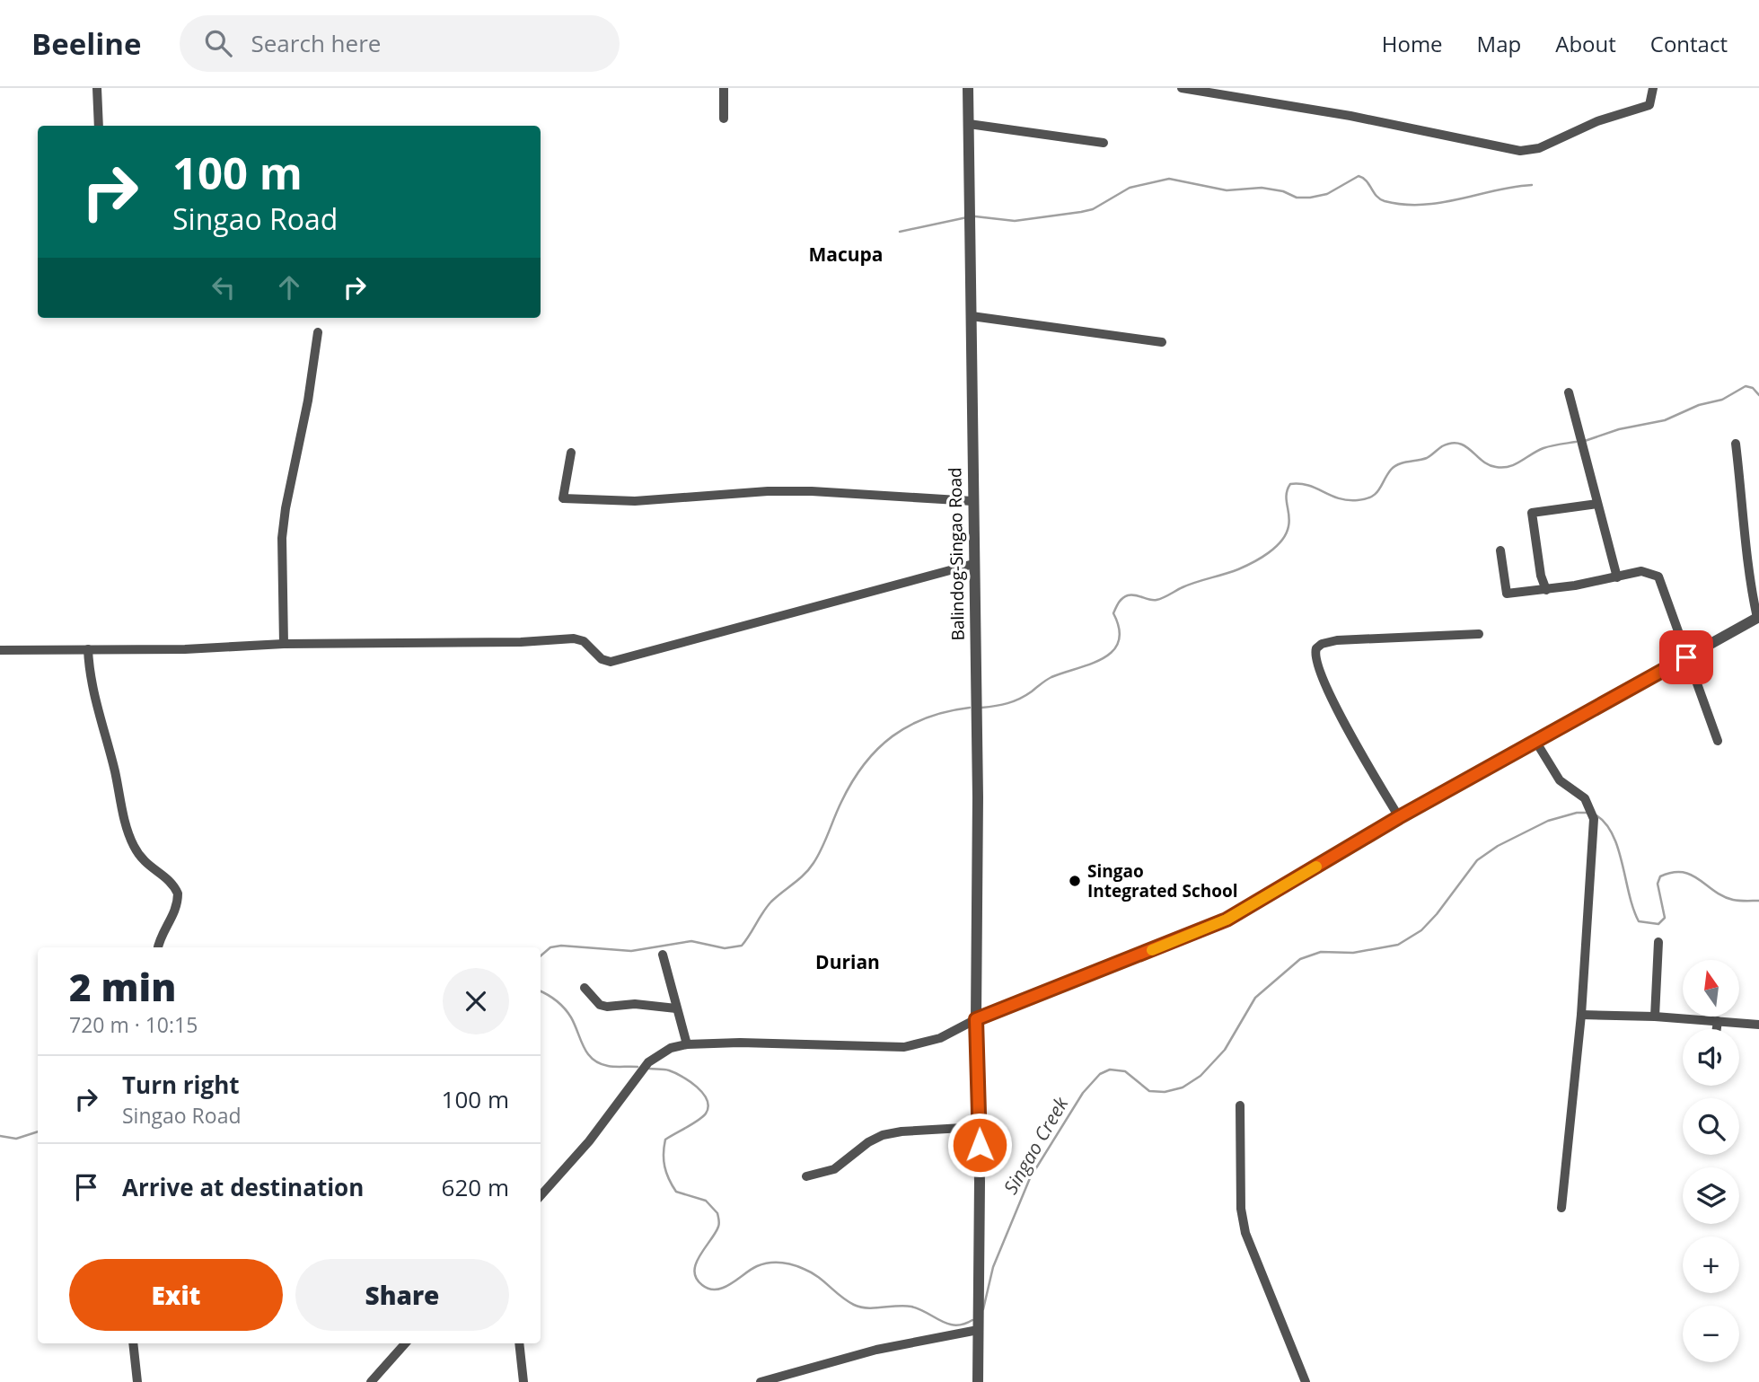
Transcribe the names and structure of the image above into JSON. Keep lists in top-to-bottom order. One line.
{"streets":{"street":["Balindog-Singao Road"]},"districts":["Macupa","Durian"],"water":["Singao Creek"],"places":["Singao Integrated School"],"north":"top","page":{"header":"Beeline","search":"Search here","nav":["Home","Map","About","Contact"],"turn":["100 m","Singao Road"],"heading":["2 min","720 m · 10:15"],"map_buttons":["+","−"],"list":[{"name":"Turn right","note":"Singao Road","value":"100 m"},{"name":"Arrive at destination","value":"620 m"}],"buttons":["Exit","Share"]}}
